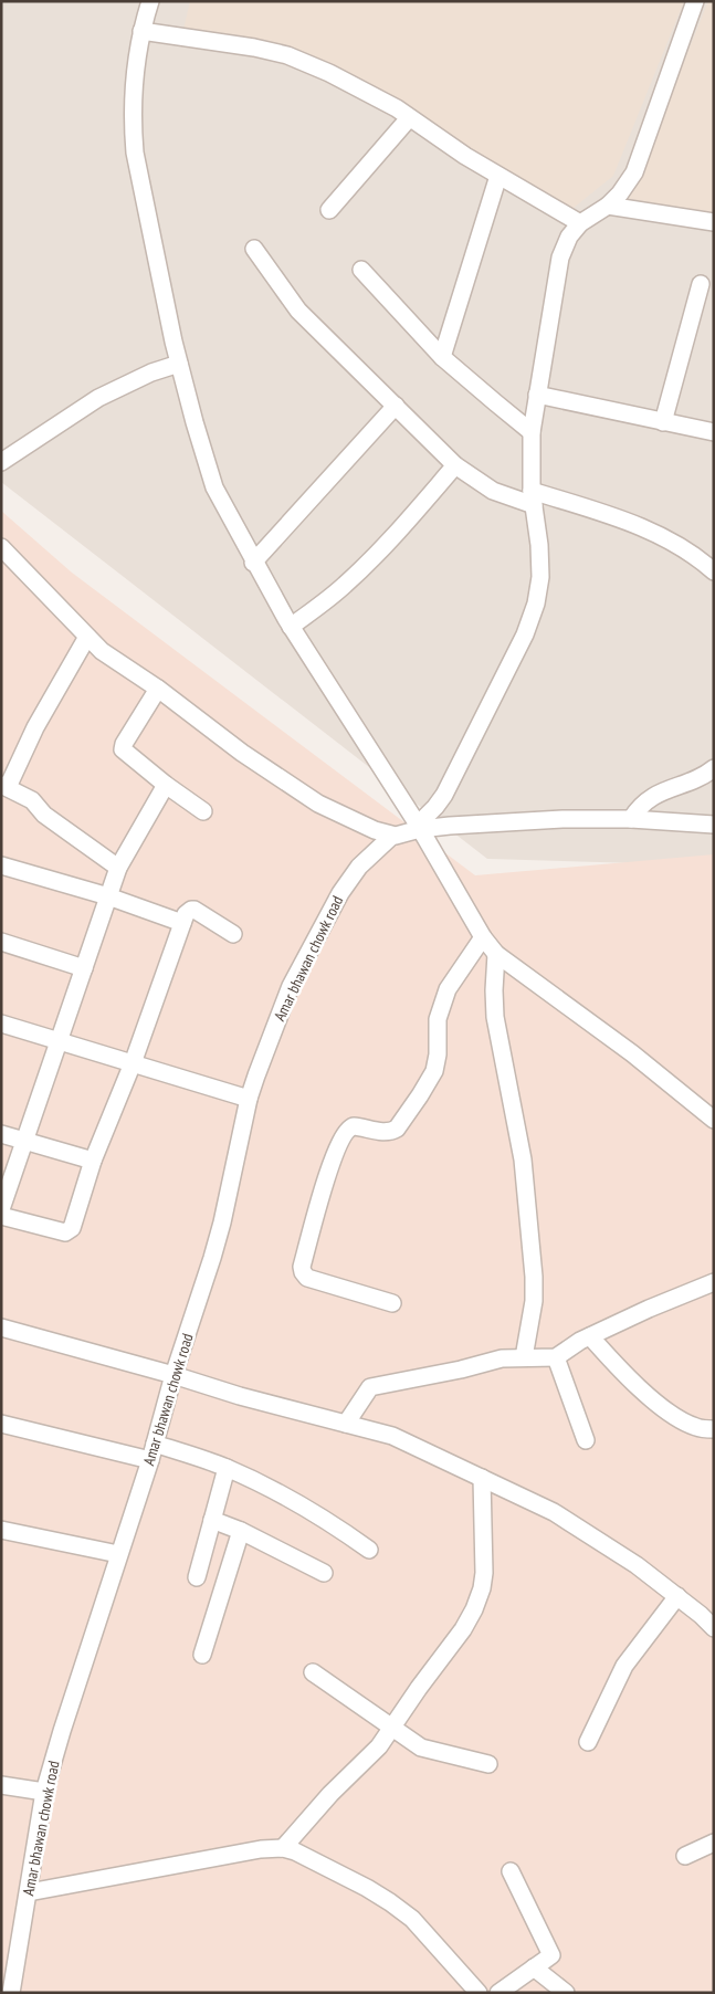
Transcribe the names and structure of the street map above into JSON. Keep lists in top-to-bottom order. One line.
{"streets":{"street":["Amar bhawan chowk road"]}}
